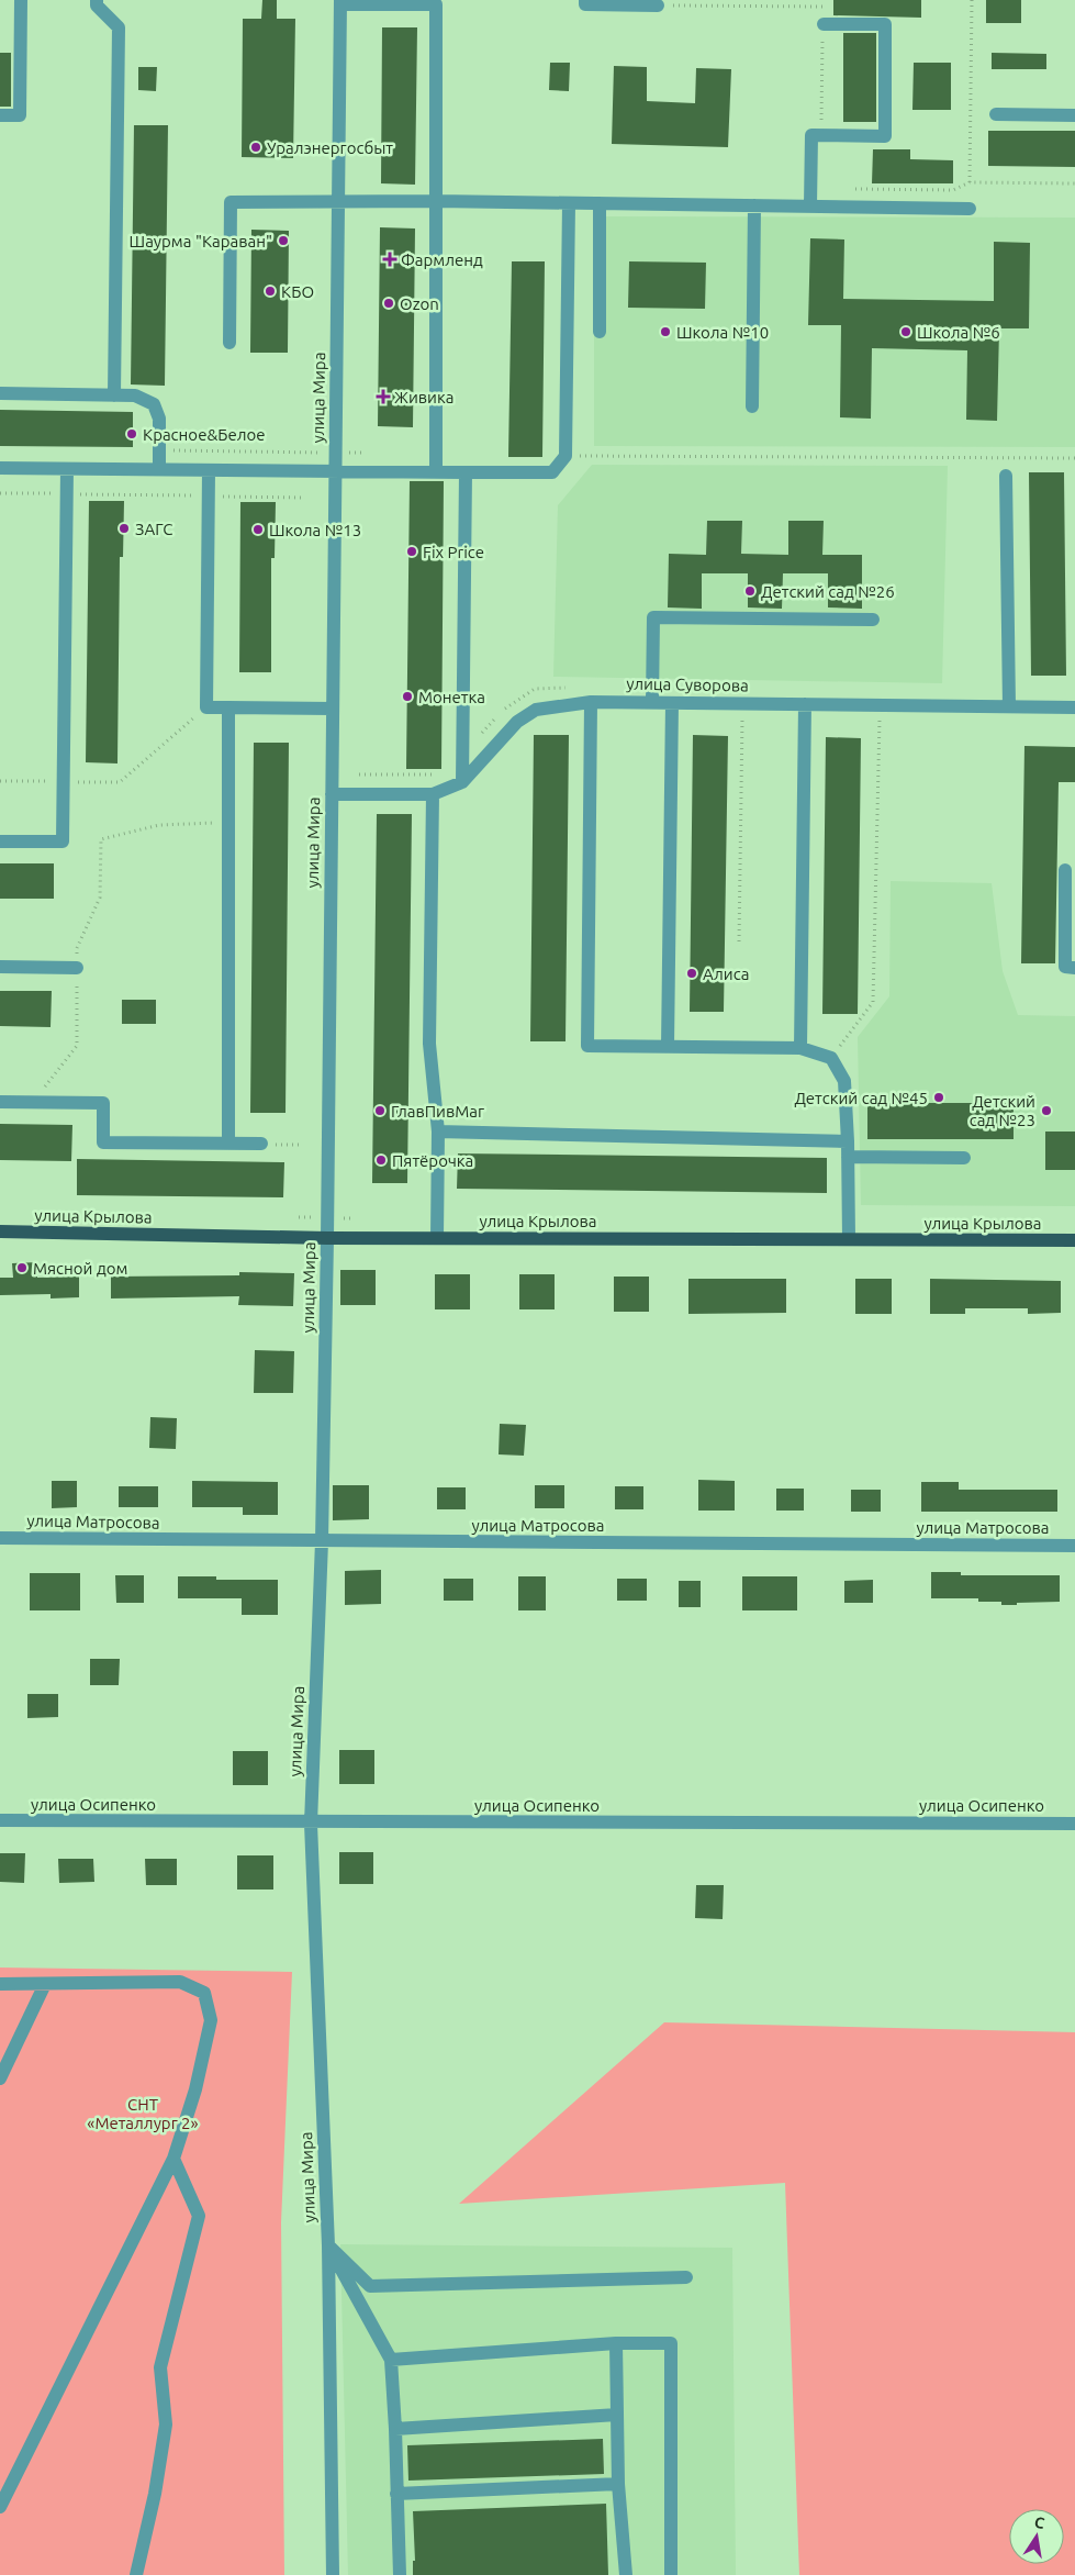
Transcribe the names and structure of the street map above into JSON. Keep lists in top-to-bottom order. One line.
{"streets":{"main road":["улица Крылова"],"street":["улица Мира","улица Суворова","улица Матросова","улица Осипенко"]},"crossings":[["улица Мира","улица Суворова"],["улица Мира","улица Крылова"],["улица Мира","улица Матросова"],["улица Мира","улица Осипенко"]],"parks":["СНТ «Металлург 2»"],"places":{"other":["Уралэнергосбыт","Шаурма \"Караван\"","КБО","Ozon","Школа №10","Школа №6","Красное&Белое","ЗАГС","Школа №13","Fix Price","Детский сад №26","Монетка","Алиса","Детский сад №45","ГлавПивМаг","Детский сад №23","Пятёрочка","Мясной дом"],"health":["Фармленд","Живика"]},"north":"top"}
